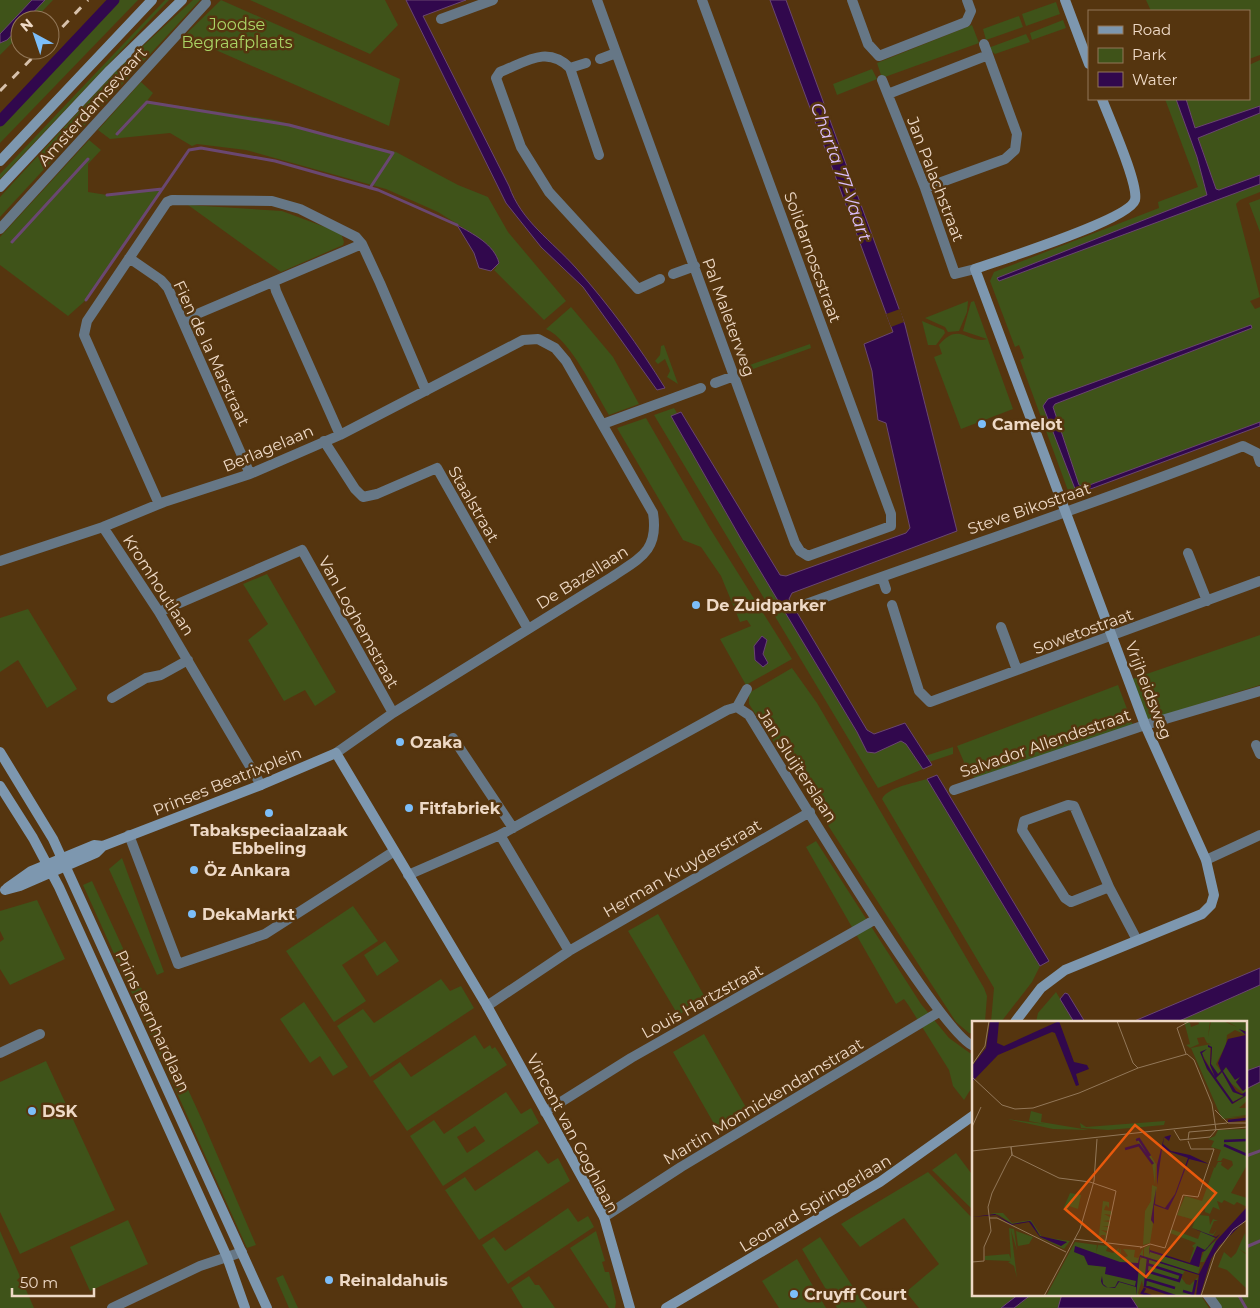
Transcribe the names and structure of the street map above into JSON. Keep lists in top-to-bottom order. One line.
{"streets":{"street":["Amsterdamsevaart","Jan Palachstraat","Solidarnoscstraat","Pal Maleterweg","Fien de la Marstraat","Berlagelaan","Staalstraat","Steve Bikostraat","De Bazellaan","Kromhoutlaan","Van Loghemstraat","Sowetostraat","Vrijheidsweg","Salvador Allendestraat","Jan Sluijterslaan","Prinses Beatrixplein","Herman Kruyderstraat","Louis Hartzstraat","Prins Bernhardlaan","Martin Monnickendamstraat","Vincent van Goghlaan","Leonard Springerlaan"]},"crossings":[["Jan Palachstraat","Vrijheidsweg"],["Solidarnoscstraat","Pal Maleterweg"],["Fien de la Marstraat","Berlagelaan"],["Berlagelaan","Staalstraat"],["Berlagelaan","De Bazellaan"],["Berlagelaan","Kromhoutlaan"],["Staalstraat","De Bazellaan"],["Steve Bikostraat","Vrijheidsweg"],["De Bazellaan","Van Loghemstraat"],["De Bazellaan","Prinses Beatrixplein"],["Kromhoutlaan","Van Loghemstraat"],["Kromhoutlaan","Prinses Beatrixplein"],["Van Loghemstraat","Prinses Beatrixplein"],["Sowetostraat","Vrijheidsweg"],["Vrijheidsweg","Salvador Allendestraat"],["Jan Sluijterslaan","Herman Kruyderstraat"],["Jan Sluijterslaan","Louis Hartzstraat"],["Jan Sluijterslaan","Martin Monnickendamstraat"],["Jan Sluijterslaan","Vincent van Goghlaan"],["Prinses Beatrixplein","Prins Bernhardlaan"],["Louis Hartzstraat","Vincent van Goghlaan"],["Martin Monnickendamstraat","Vincent van Goghlaan"]],"water":["Charta 77-Vaart"],"parks":["Joodse Begraafplaats"],"places":["Camelot","De Zuidparker","Ozaka","Fitfabriek","Tabakspeciaalzaak Ebbeling","Öz Ankara","DekaMarkt","DSK","Reinaldahuis","Cruyff Court"],"legend":["Road","Park","Water"],"scale_bar":"50 m","north":"top left"}
